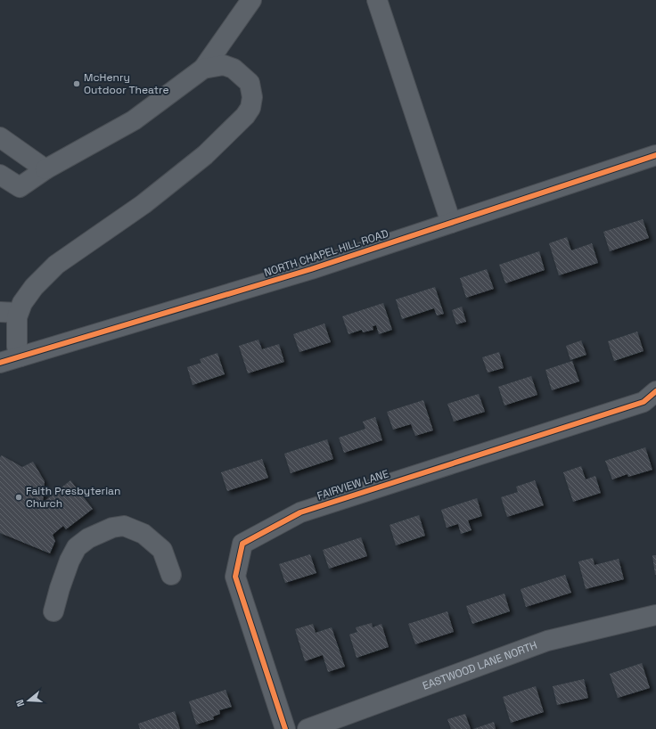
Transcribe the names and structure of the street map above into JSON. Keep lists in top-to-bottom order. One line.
{"streets":{"street":["NORTH CHAPEL HILL ROAD","FAIRVIEW LANE","EASTWOOD LANE NORTH"]},"places":["McHenry Outdoor Theatre","Faith Presbyterian Church"],"north":"left"}
